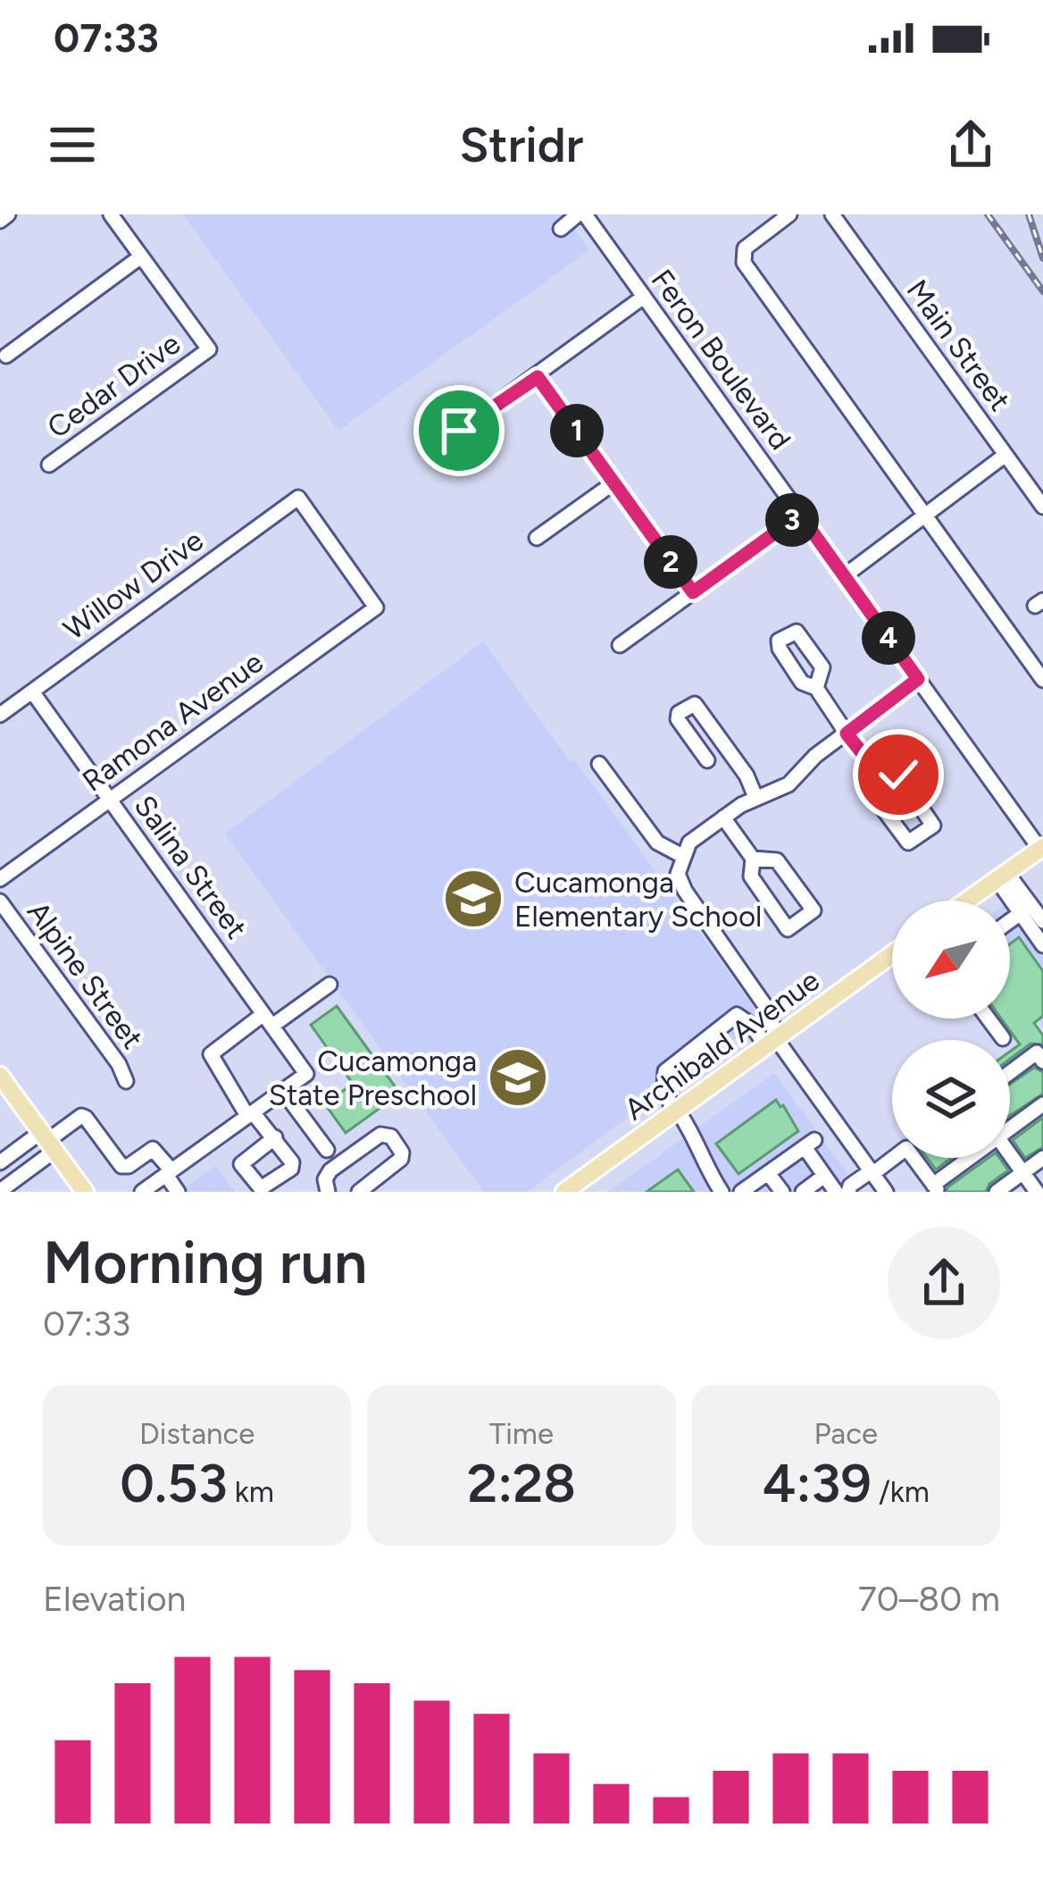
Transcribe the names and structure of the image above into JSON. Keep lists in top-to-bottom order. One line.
{"streets":{"main road":["Archibald Avenue"],"street":["Main Street","Feron Boulevard","Cedar Drive","Willow Drive","Ramona Avenue","Salina Street","Alpine Street"]},"crossings":[["Willow Drive","Ramona Avenue"],["Willow Drive","Salina Street"],["Ramona Avenue","Salina Street"]],"places":{"school or university":["Cucamonga Elementary School","Cucamonga State Preschool"]},"north":"bottom left","page":{"status":"07:33","header":"Stridr","pins":["1","3","2","4"],"heading":["Morning run","07:33"],"stats":[["Distance","0.53 km"],["Time","2:28"],["Pace","4:39 /km"]],"chart":["Elevation","70–80 m"]}}
